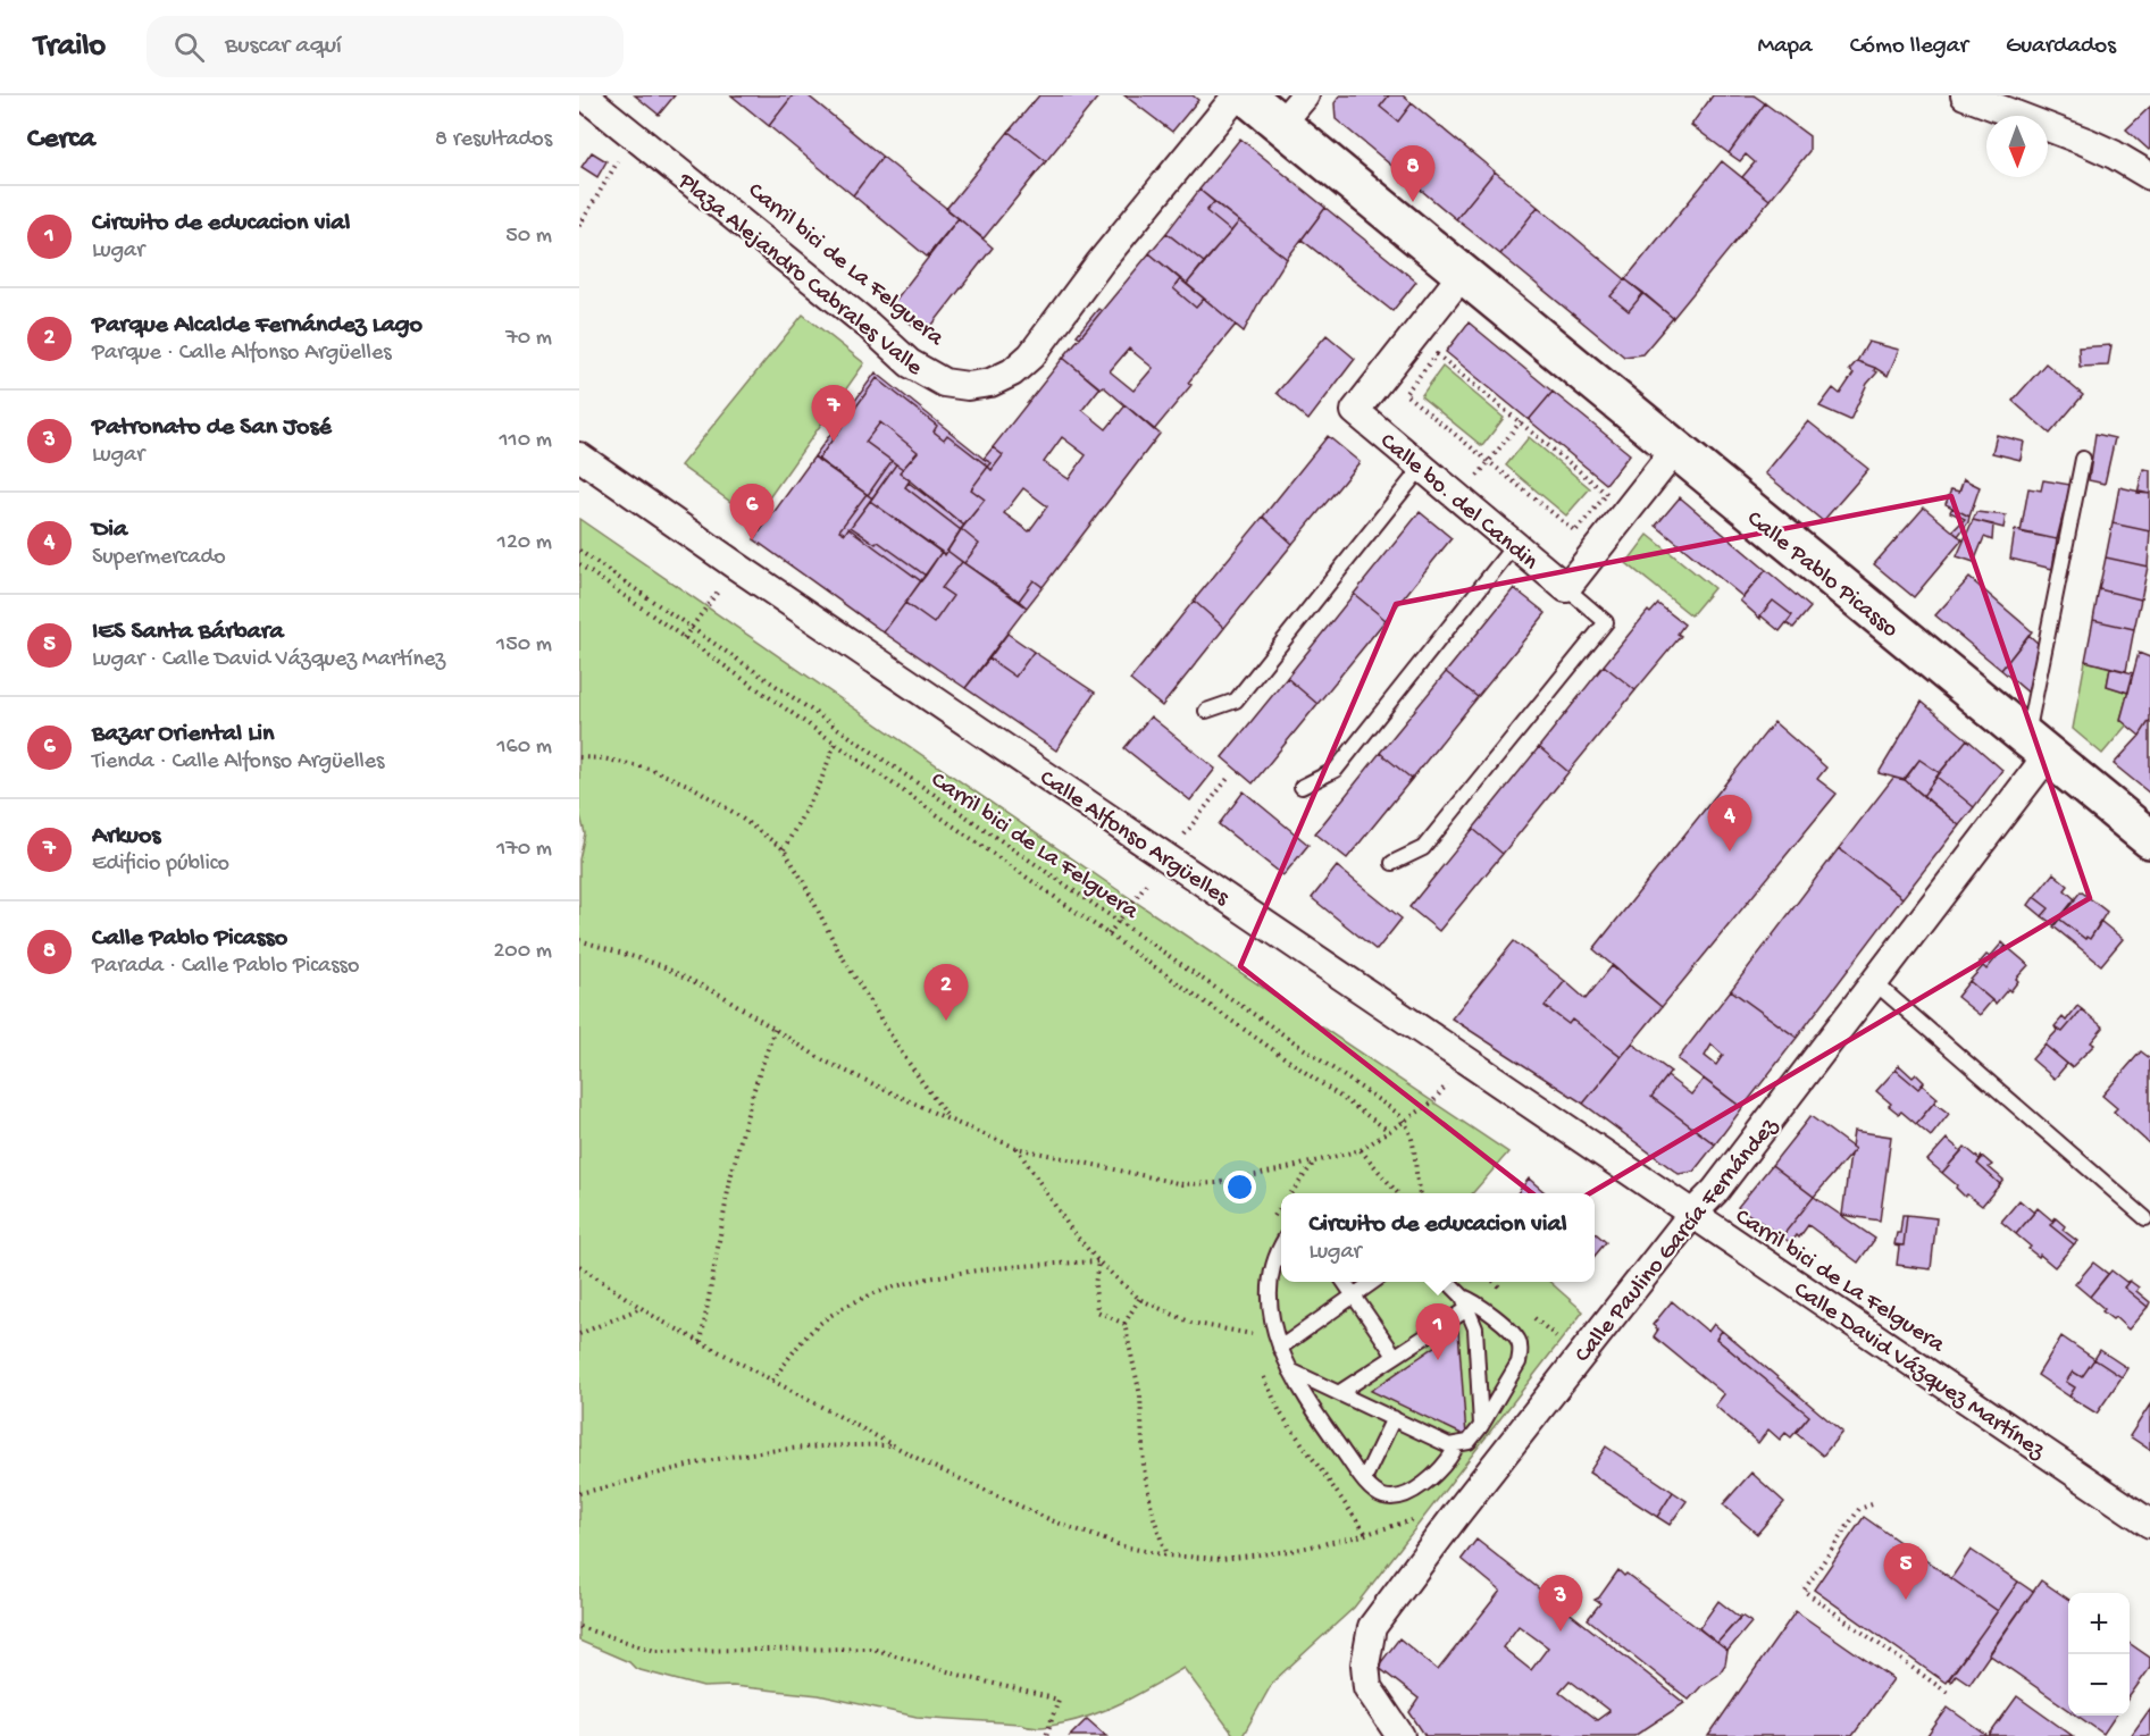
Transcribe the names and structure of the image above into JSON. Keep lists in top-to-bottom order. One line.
{"streets":{"street":["Plaza Alejandro Cabrales Valle","Calle bo. del Candin","Calle Pablo Picasso","Calle Alfonso Argüelles","Calle Paulino García Fernández","Calle David Vázquez Martínez"],"path":["Carril bici de La Felguera"]},"crossings":[["Calle bo. del Candin","Calle Pablo Picasso"],["Calle Pablo Picasso","Calle Paulino García Fernández"],["Calle Alfonso Argüelles","Calle Paulino García Fernández"],["Calle Alfonso Argüelles","Calle David Vázquez Martínez"],["Calle Paulino García Fernández","Calle David Vázquez Martínez"]],"north":"bottom","page":{"header":"Trailo","search":"Buscar aquí","nav":["Mapa","Cómo llegar","Guardados"],"heading":["Cerca","8 resultados"],"pins":["8","7","6","4","2","1","5","3"],"list":[{"mark":"1","name":"Circuito de educacion vial","note":"Lugar","value":"50 m"},{"mark":"2","name":"Parque Alcalde Fernández Lago","note":"Parque · Calle Alfonso Argüelles","value":"70 m"},{"mark":"3","name":"Patronato de San José","note":"Lugar","value":"110 m"},{"mark":"4","name":"Dia","note":"Supermercado","value":"120 m"},{"mark":"5","name":"IES Santa Bárbara","note":"Lugar · Calle David Vázquez Martínez","value":"150 m"},{"mark":"6","name":"Bazar Oriental Lin","note":"Tienda · Calle Alfonso Argüelles","value":"160 m"},{"mark":"7","name":"Arkuos","note":"Edificio público","value":"170 m"},{"mark":"8","name":"Calle Pablo Picasso","note":"Parada · Calle Pablo Picasso","value":"200 m"}],"popup":["Circuito de educacion vial","Lugar"],"map_buttons":["+","−"]}}
